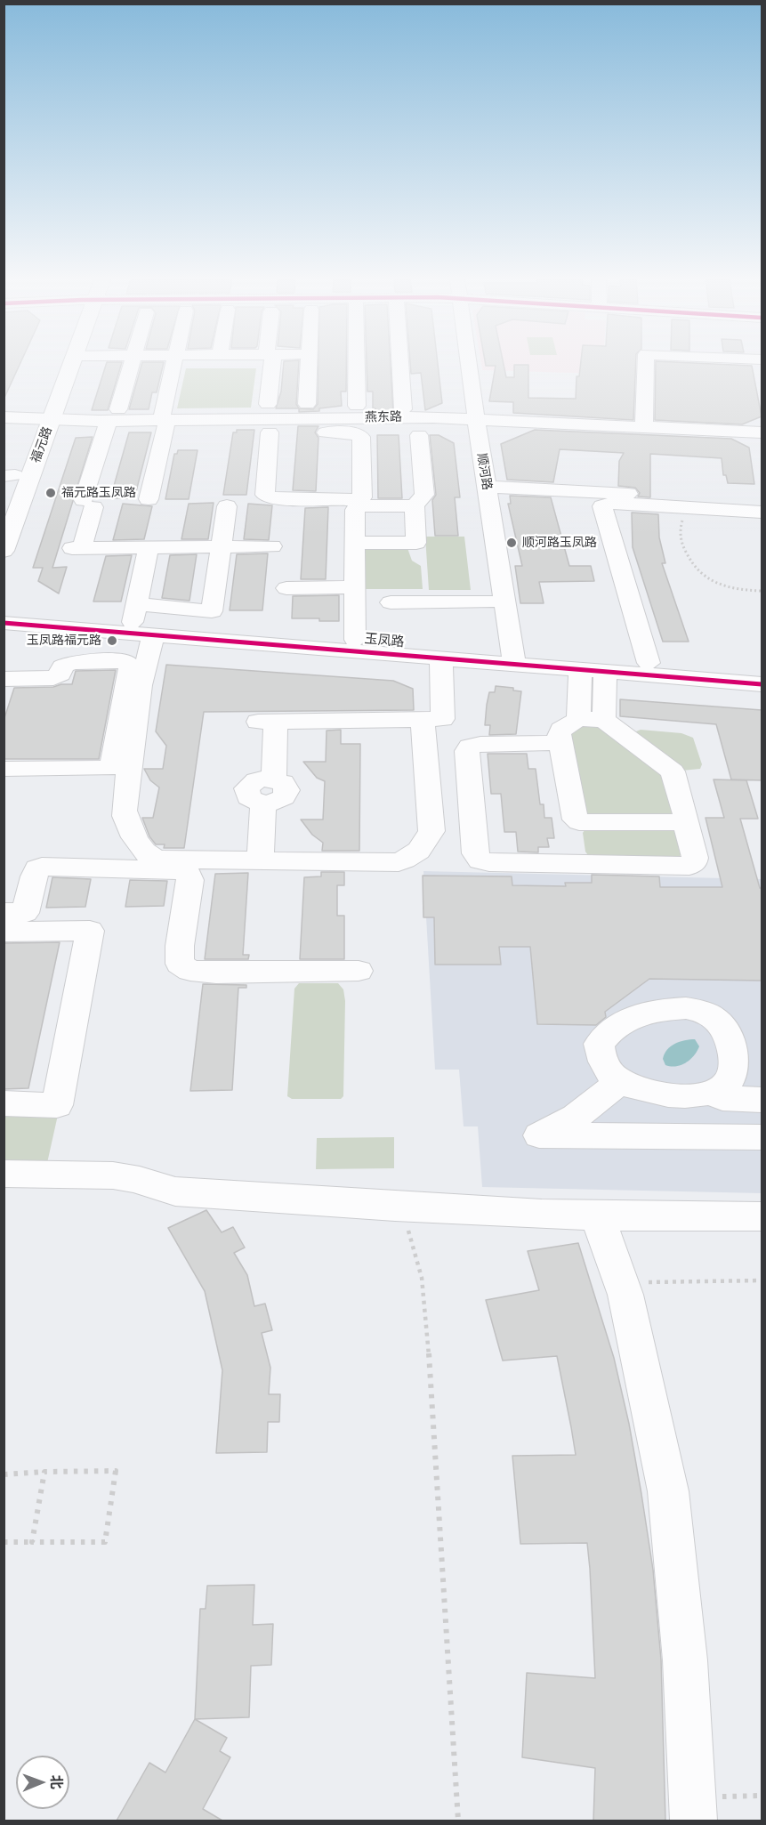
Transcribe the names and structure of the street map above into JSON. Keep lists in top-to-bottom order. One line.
{"streets":{"main road":["福元路"],"street":["燕东路","顺河路","玉凤路"]},"crossings":[["燕东路","福元路"],["燕东路","顺河路"],["顺河路","玉凤路"]],"places":["福元路玉凤路","顺河路玉凤路","玉凤路福元路"],"north":"right"}
